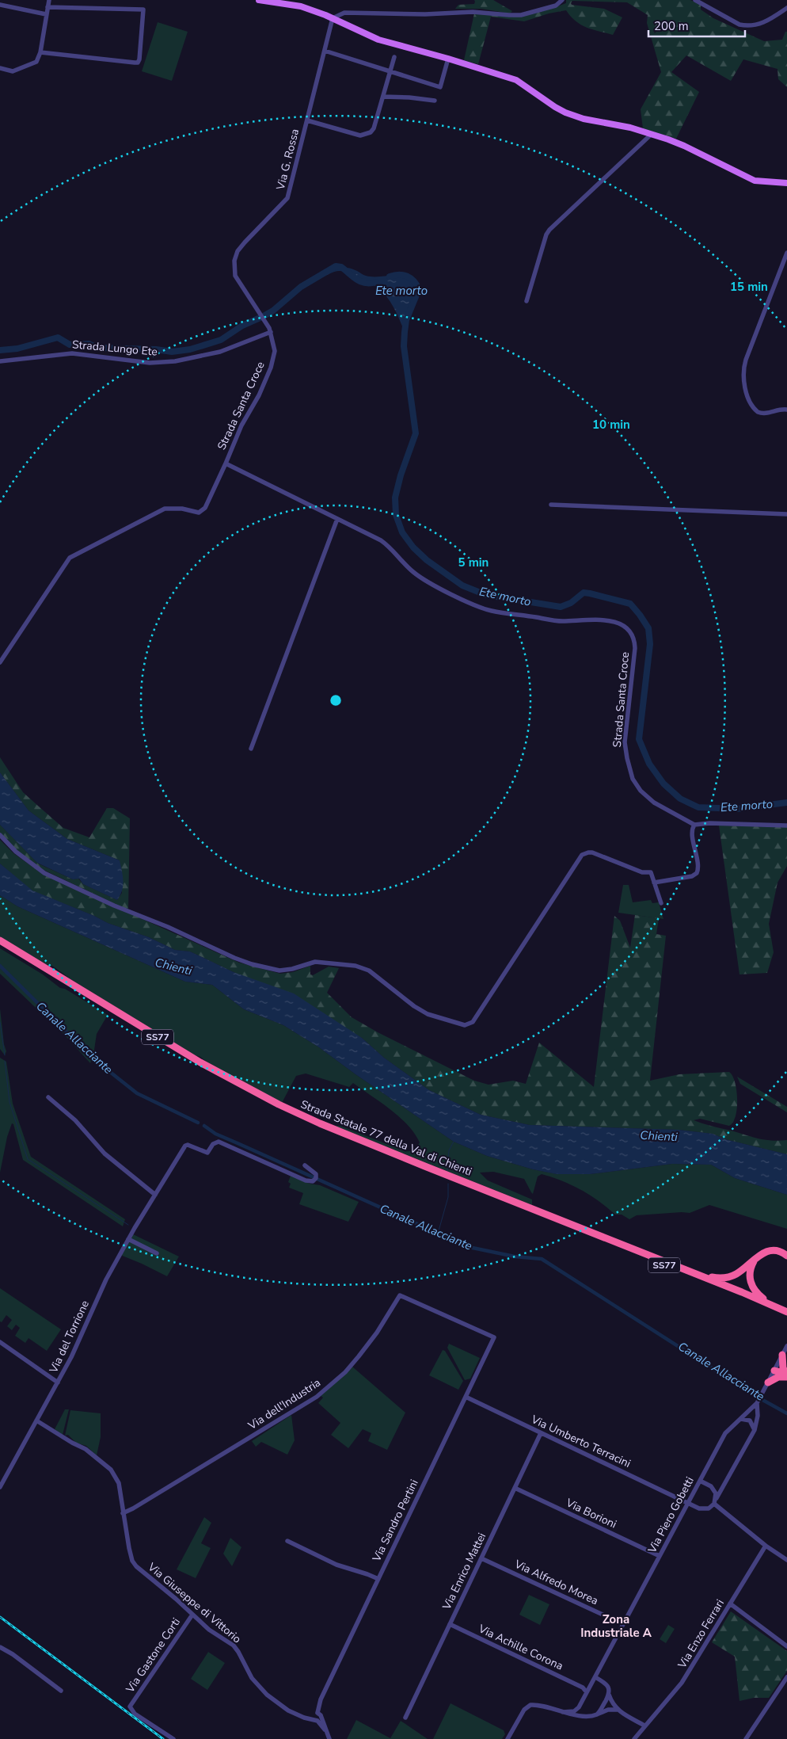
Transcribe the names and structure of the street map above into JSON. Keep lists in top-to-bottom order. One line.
{"streets":{"highway":["SS77","Strada Statale 77 della Val di Chienti"],"street":["Via G. Rossa","Strada Lungo Ete","Strada Santa Croce","Via del Torrione","Via dell'Industria","Via Umberto Terracini","Via Borioni","Via Piero Gobetti","Via Sandro Pertini","Via Enrico Mattei","Via Alfredo Morea","Via Giuseppe di Vittorio","Via Enzo Ferrari","Via Achille Corona","Via Gastone Corti"]},"crossings":[["Via G. Rossa","Strada Lungo Ete"],["Via G. Rossa","Strada Santa Croce"],["Strada Lungo Ete","Strada Santa Croce"],["Via del Torrione","Via Giuseppe di Vittorio"],["Via dell'Industria","Via Sandro Pertini"],["Via dell'Industria","Via Giuseppe di Vittorio"],["Via Umberto Terracini","Via Piero Gobetti"],["Via Umberto Terracini","Via Sandro Pertini"],["Via Umberto Terracini","Via Enrico Mattei"],["Via Borioni","Via Piero Gobetti"],["Via Borioni","Via Enrico Mattei"],["Via Piero Gobetti","Via Alfredo Morea"],["Via Piero Gobetti","Via Achille Corona"],["Via Sandro Pertini","Via Giuseppe di Vittorio"],["Via Enrico Mattei","Via Alfredo Morea"],["Via Enrico Mattei","Via Achille Corona"],["Via Giuseppe di Vittorio","Via Gastone Corti"]],"districts":["Zona Industriale A"],"water":["Ete morto","Chienti","Canale Allacciante"],"scale_bar":"200 m","rings":["15 min","10 min","5 min"]}
